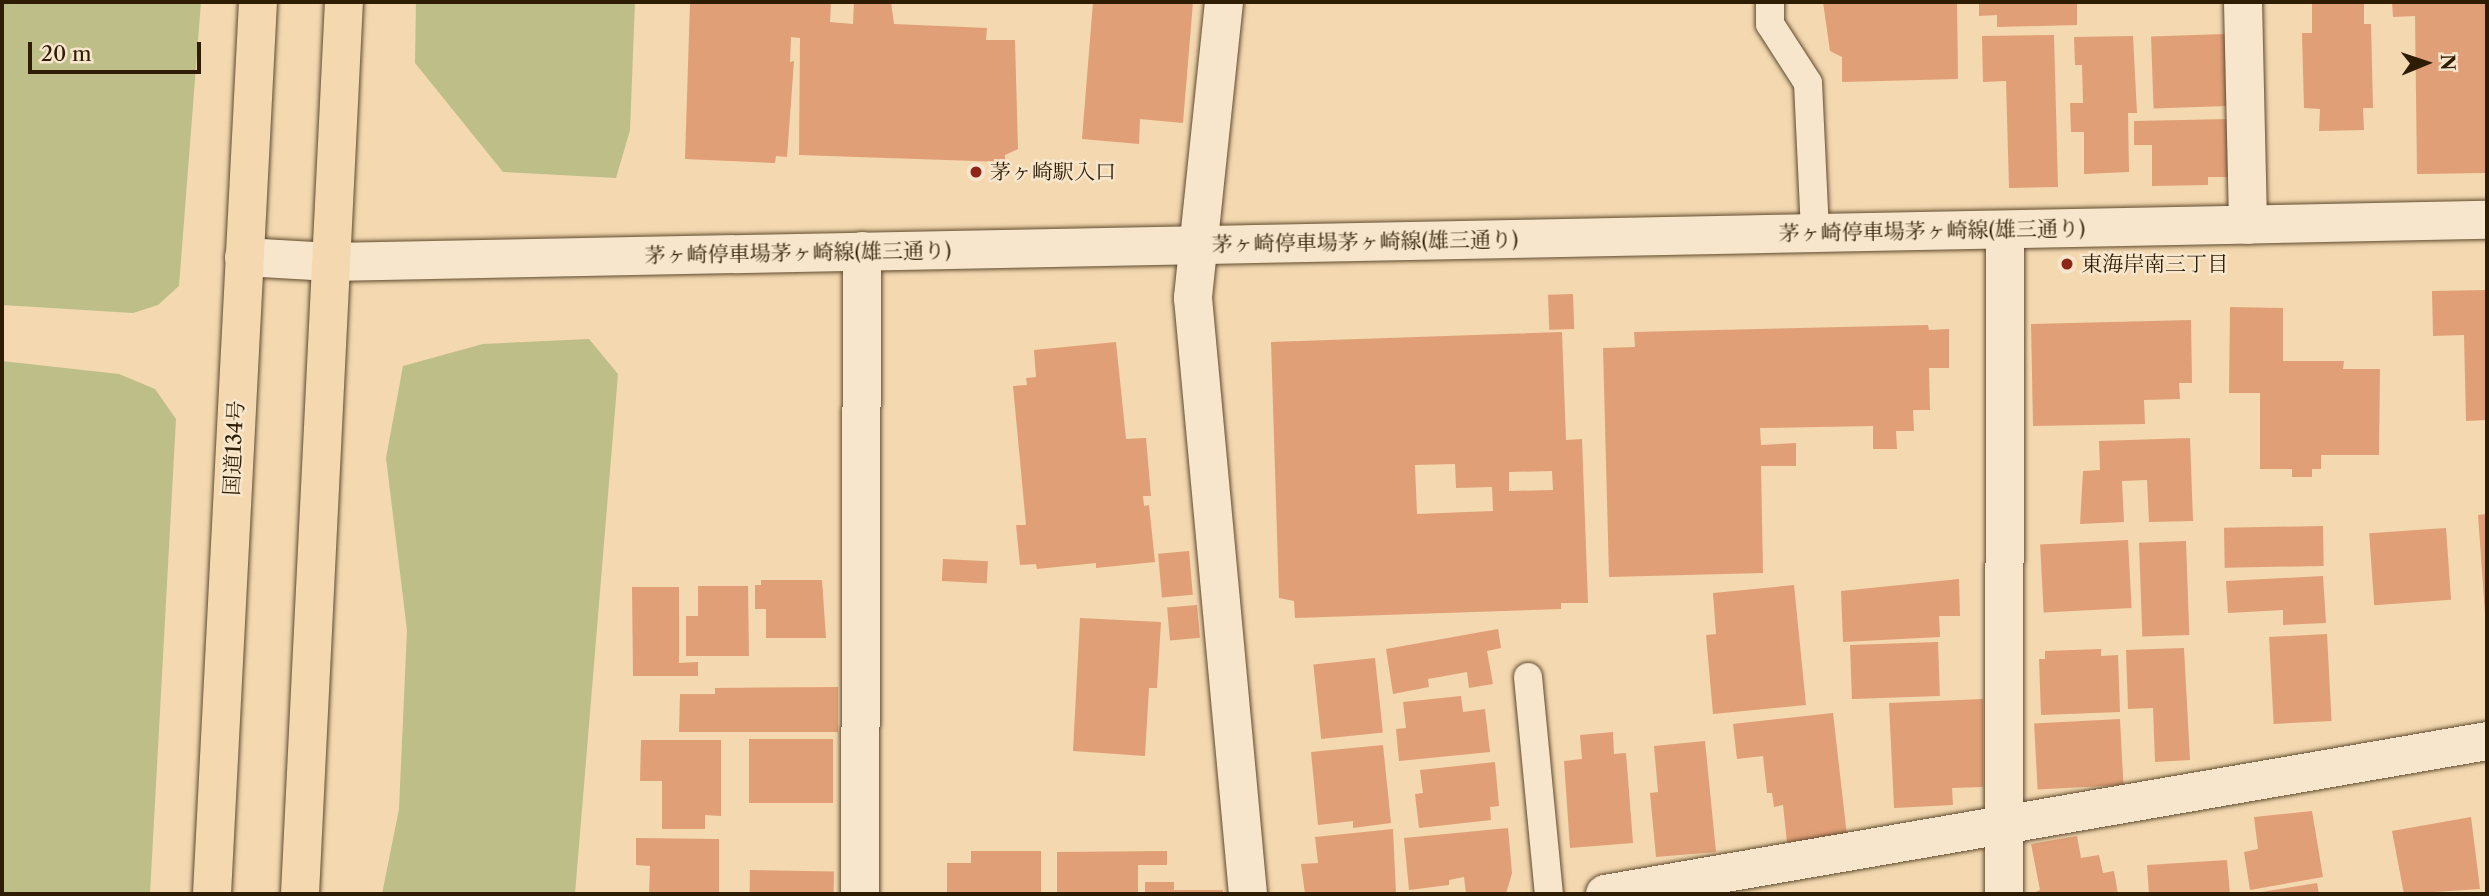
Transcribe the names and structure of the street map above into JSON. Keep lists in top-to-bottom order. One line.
{"streets":{"highway":["国道134号"],"street":["茅ヶ崎停車場茅ヶ崎線(雄三通り)"]},"crossings":[["茅ヶ崎停車場茅ヶ崎線(雄三通り)","国道134号"]],"places":["茅ヶ崎駅入口","東海岸南三丁目"],"scale_bar":"20 m","north":"right"}
